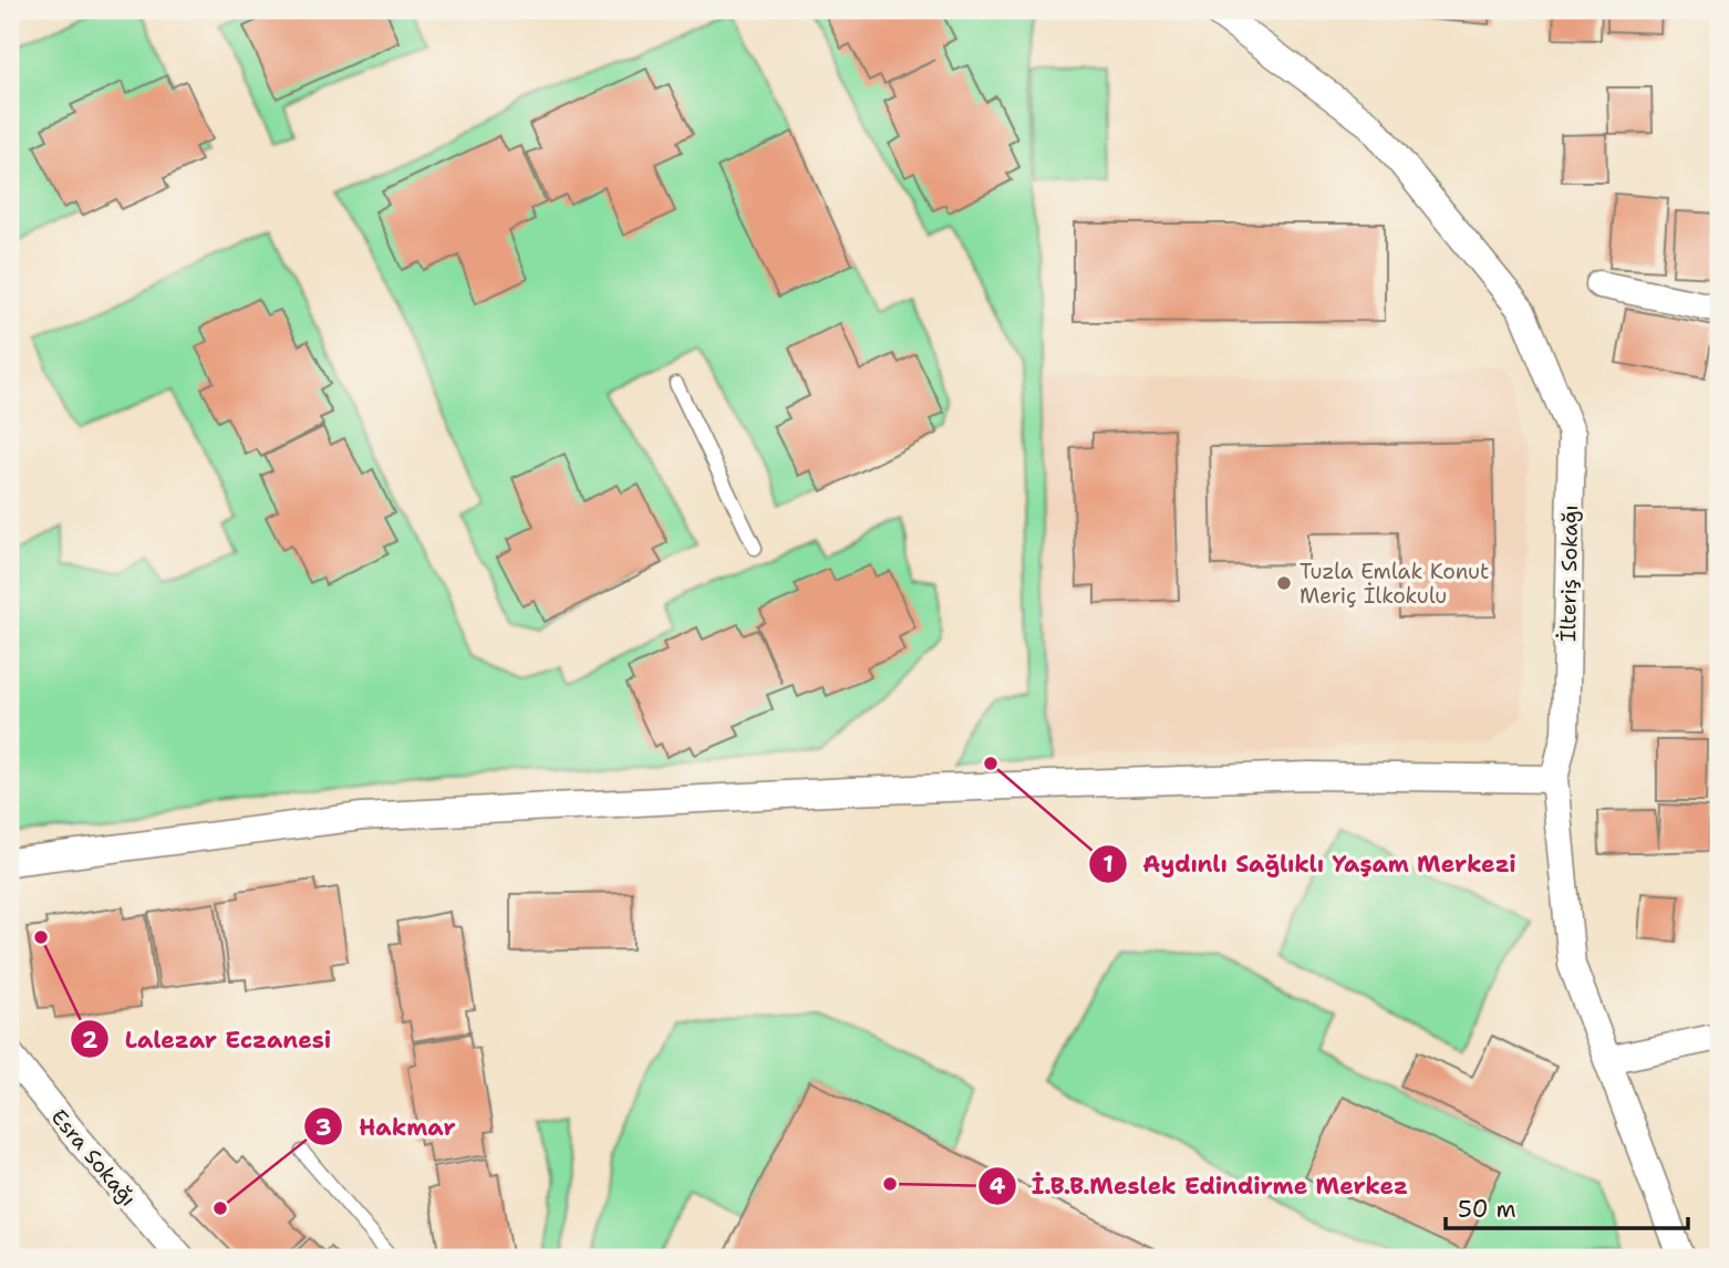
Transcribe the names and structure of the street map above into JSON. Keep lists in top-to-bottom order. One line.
{"streets":{"street":["İlteriş Sokağı","Esra Sokağı"]},"places":["Tuzla Emlak Konut Meriç İlkokulu","Aydınlı Sağlıklı Yaşam Merkezi","Lalezar Eczanesi","İ.B.B.Meslek Edindirme Merkez","Hakmar"],"scale_bar":"50 m"}
